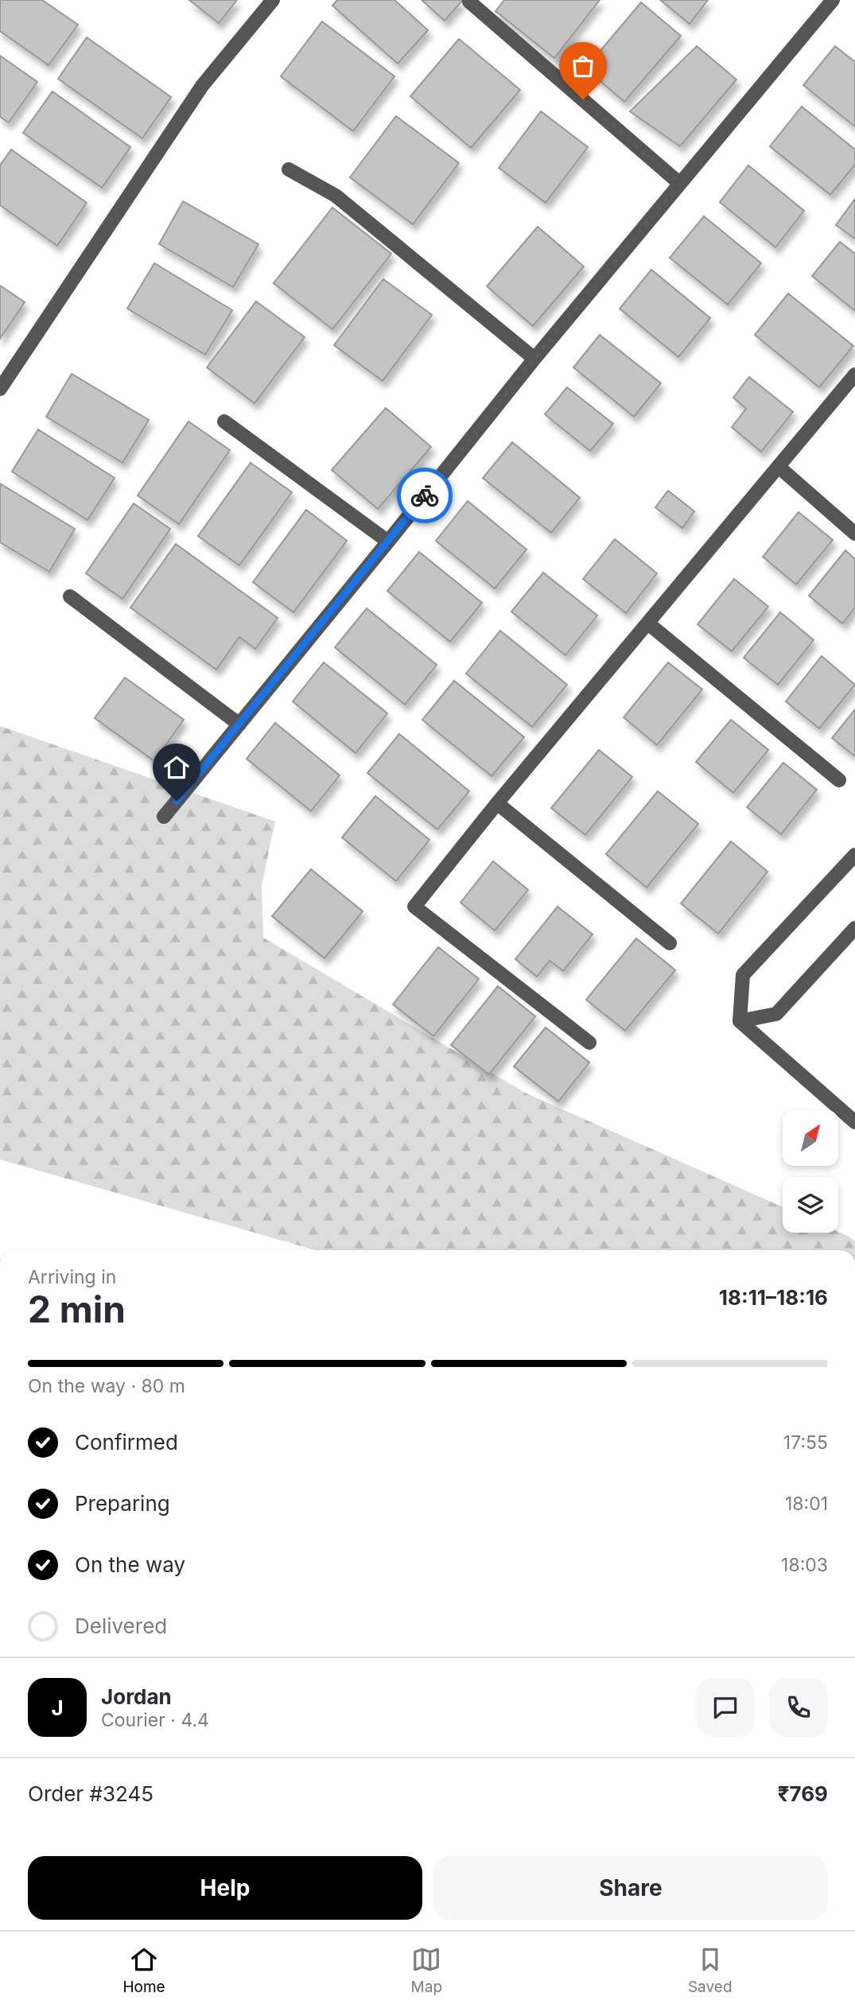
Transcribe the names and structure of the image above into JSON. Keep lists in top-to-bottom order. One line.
{"north":"top right","page":{"heading":["2 min","Arriving in","18:11–18:16"],"panel":["Jordan","Courier · 4.4","Order #3245","₹769"],"bar":"On the way · 80 m","list":[["Confirmed","17:55"],["Preparing","18:01"],["On the way","18:03"],"Delivered"],"round":"J","buttons":["Help","Share"],"tabs":["Home","Map","Saved"]}}
